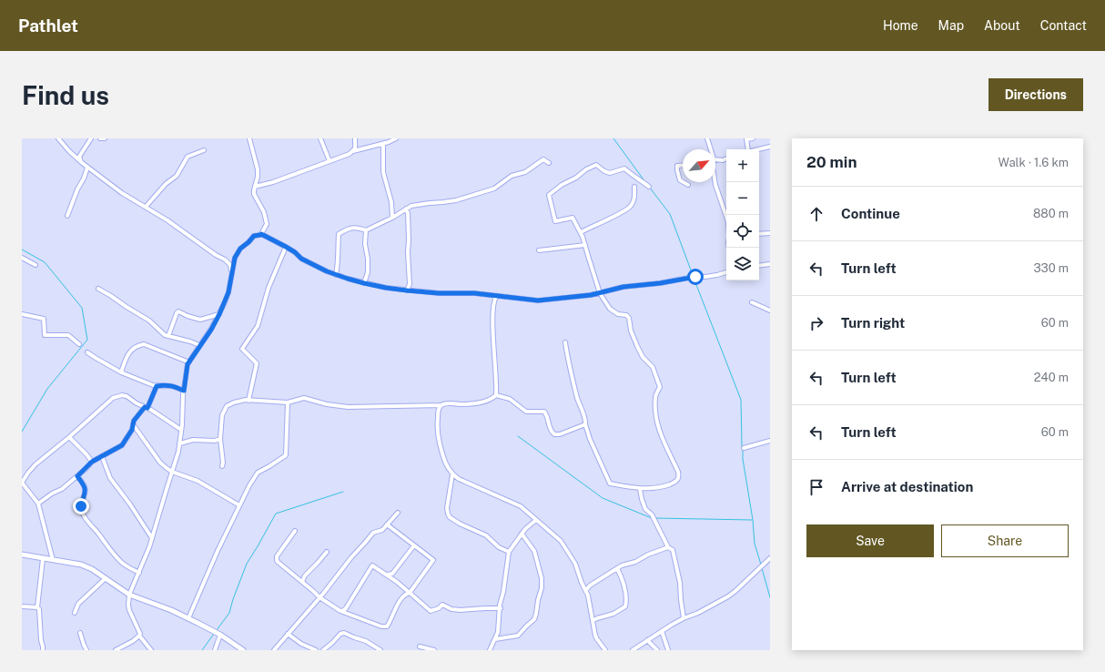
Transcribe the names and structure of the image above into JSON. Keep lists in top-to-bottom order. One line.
{"north":"top right","page":{"header":"Pathlet","nav":["Home","Map","About","Contact"],"buttons":["Directions",["Save","Share"]],"title":"Find us","heading":["20 min","Walk · 1.6 km"],"map_buttons":["+","−"],"list":[["Continue","880 m"],["Turn left","330 m"],["Turn right","60 m"],["Turn left","240 m"],["Turn left","60 m"],"Arrive at destination"]}}
